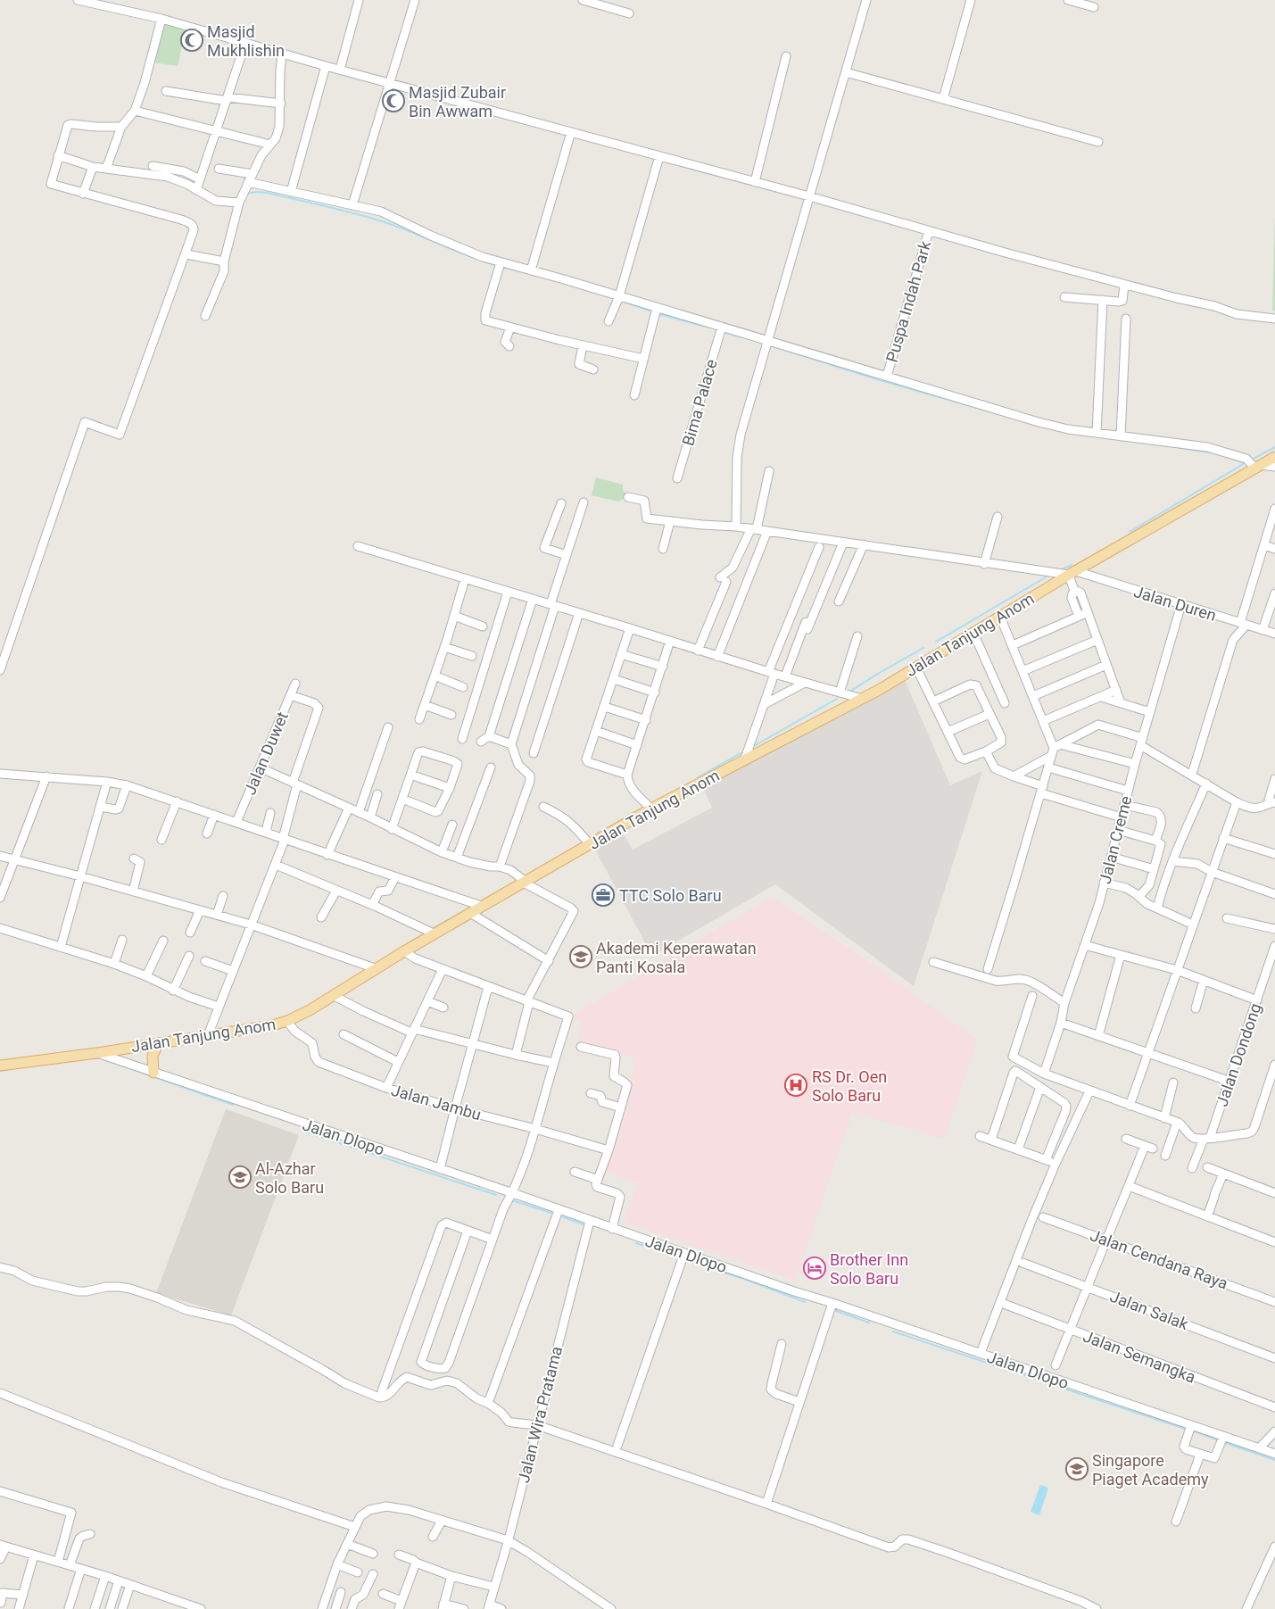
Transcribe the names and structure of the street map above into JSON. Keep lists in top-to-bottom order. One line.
{"streets":{"main road":["Jalan Tanjung Anom"],"street":["Puspa Indah Park","Bima Palace","Jalan Duren","Jalan Duwet","Jalan Creme","Jalan Dondong","Jalan Jambu","Jalan Dlopo","Jalan Cendana Raya","Jalan Salak","Jalan Semangka","Jalan Wira Pratama"]},"crossings":[["Jalan Duren","Jalan Tanjung Anom"],["Jalan Duren","Jalan Creme"],["Jalan Tanjung Anom","Jalan Jambu"],["Jalan Tanjung Anom","Jalan Dlopo"],["Jalan Dlopo","Jalan Wira Pratama"]],"places":{"mosque":["Masjid Mukhlishin","Masjid Zubair Bin Awwam"],"office":["TTC Solo Baru"],"school or university":["Akademi Keperawatan Panti Kosala","Al-Azhar Solo Baru","Singapore Piaget Academy"],"hospital":["RS Dr. Oen Solo Baru"],"hotel":["Brother Inn Solo Baru"]}}
